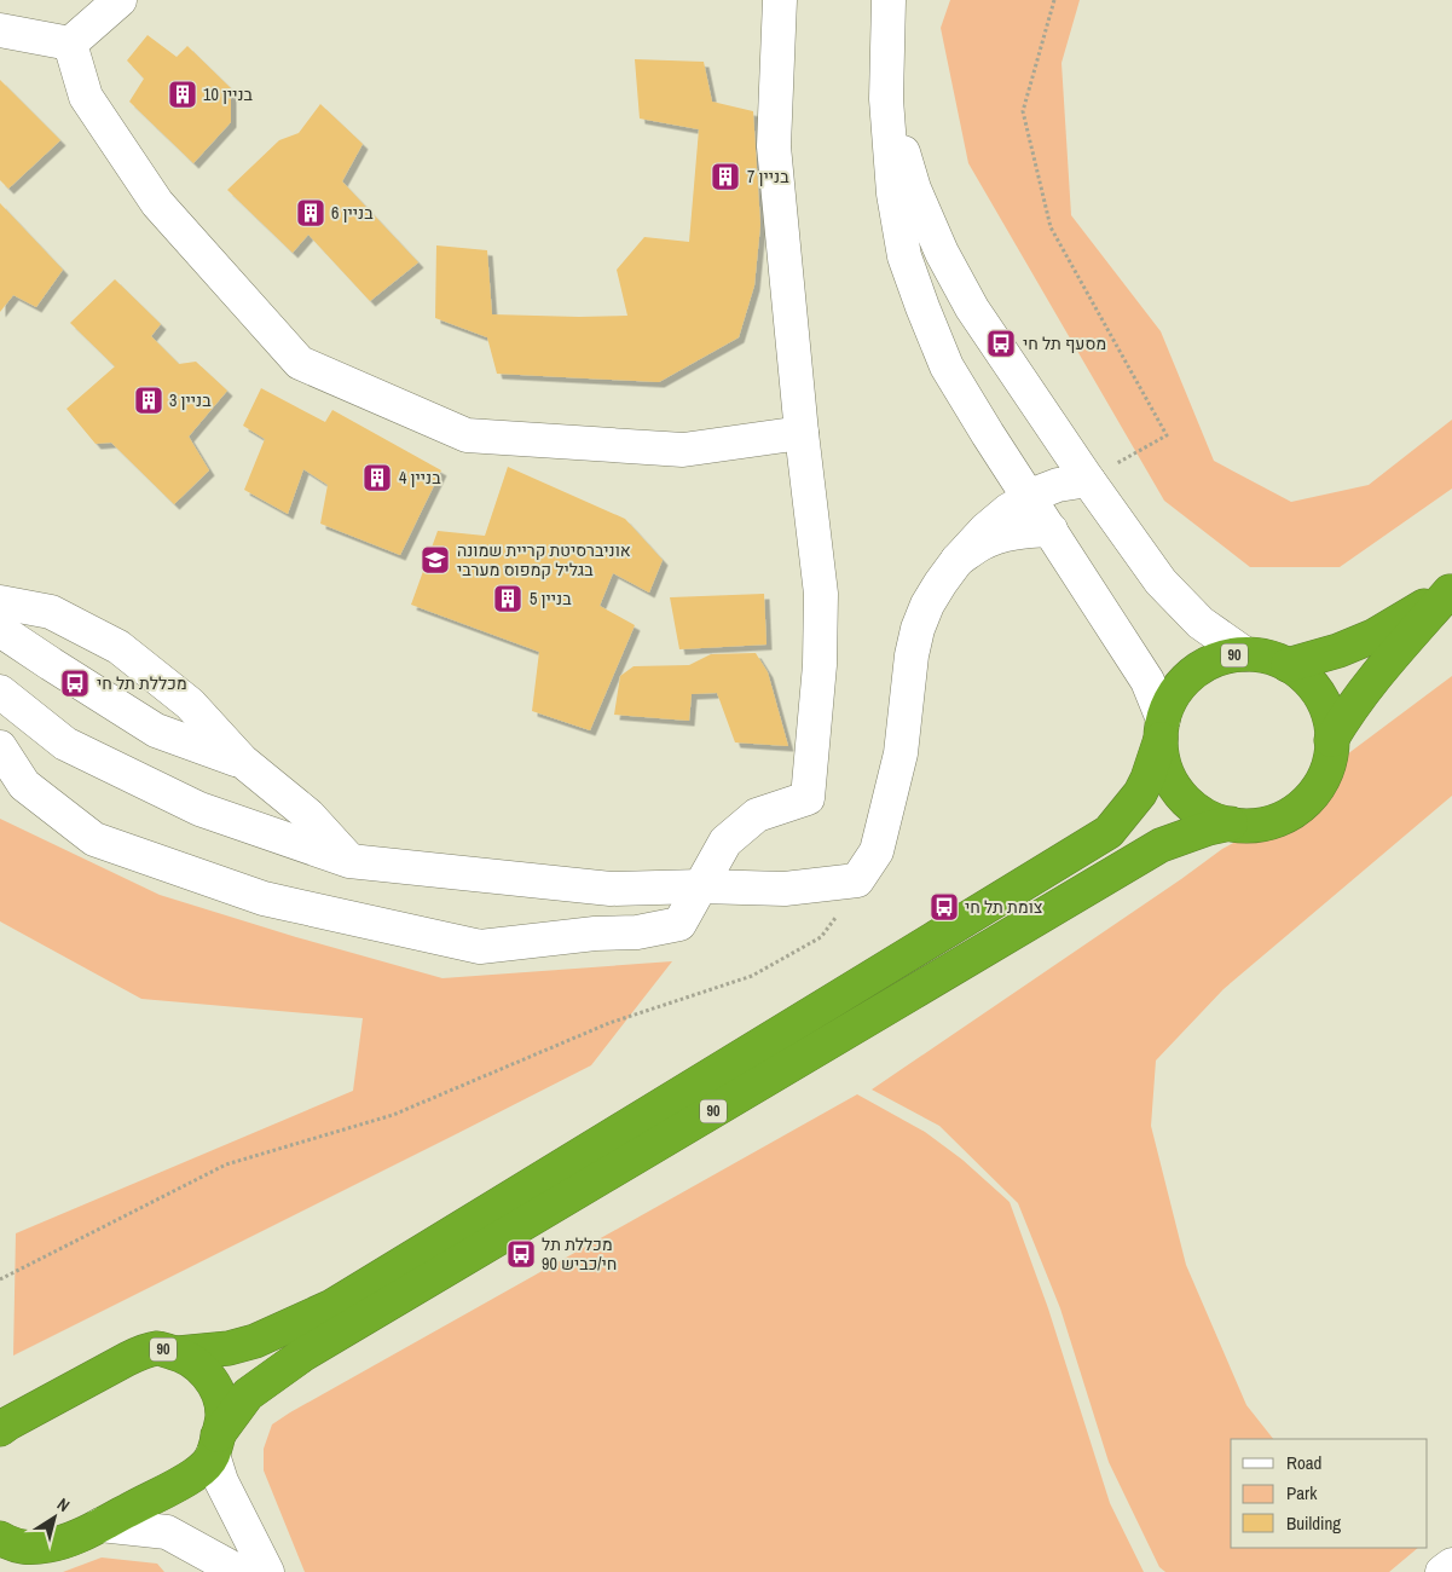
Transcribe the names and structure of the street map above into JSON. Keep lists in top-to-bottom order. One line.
{"streets":{"highway":["90"]},"places":{"building":["בניין 10","בניין 7","בניין 6","בניין 3","בניין 4","בניין 5"],"bus stop":["מסעף תל חי","מכללת תל חי","צומת תל חי","מכללת תל חי/כביש 90"],"school or university":["אוניברסיטת קריית שמונה בגליל קמפוס מערבי"]},"legend":["Road","Park","Building"],"north":"top right"}
